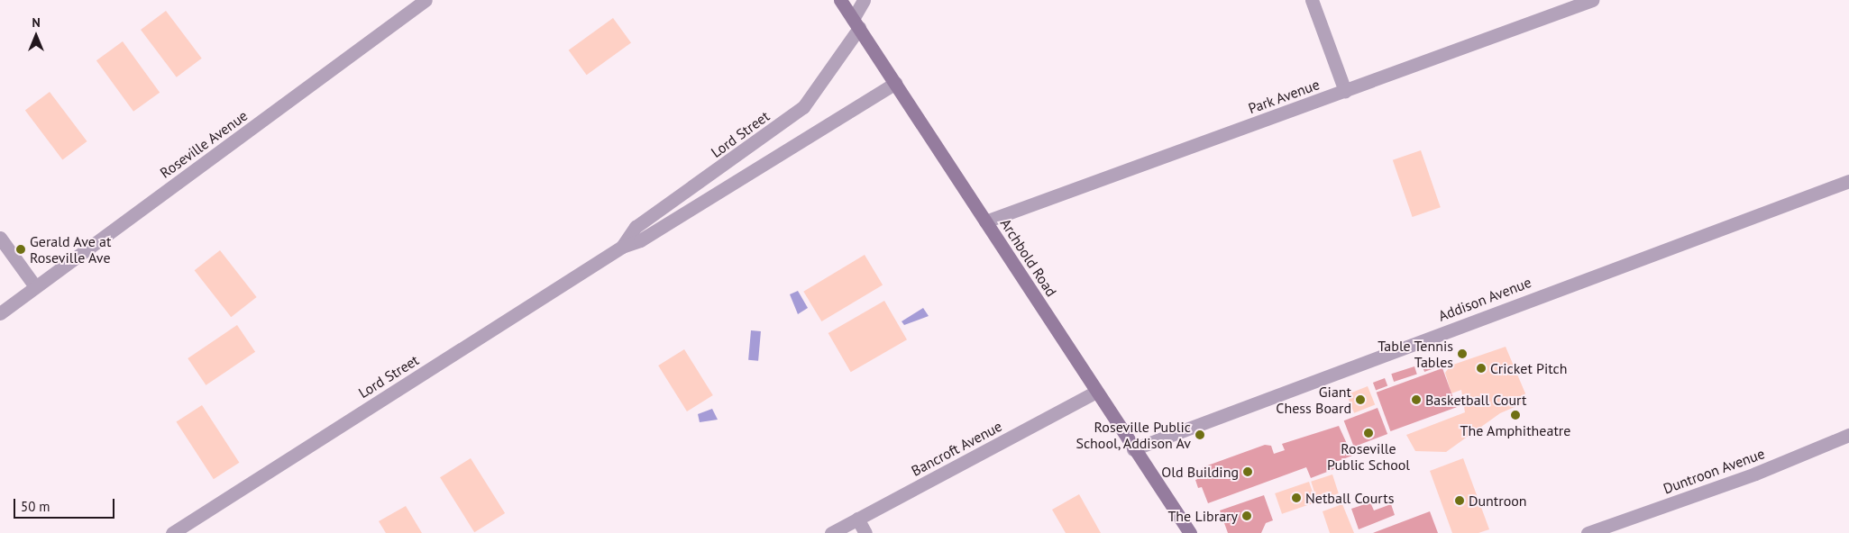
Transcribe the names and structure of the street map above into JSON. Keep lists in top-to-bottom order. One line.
{"streets":{"main road":["Archbold Road"],"street":["Park Avenue","Lord Street","Roseville Avenue","Addison Avenue","Bancroft Avenue","Duntroon Avenue"]},"crossings":[["Park Avenue","Archbold Road"],["Lord Street","Archbold Road"],["Archbold Road","Addison Avenue"],["Archbold Road","Bancroft Avenue"]],"places":["Gerald Ave at Roseville Ave","Table Tennis Tables","Cricket Pitch","Giant Chess Board","Basketball Court","The Amphitheatre","Roseville Public School","Roseville Public School, Addison Av","Old Building","Netball Courts","Duntroon","The Library"],"scale_bar":"50 m","north":"top"}
